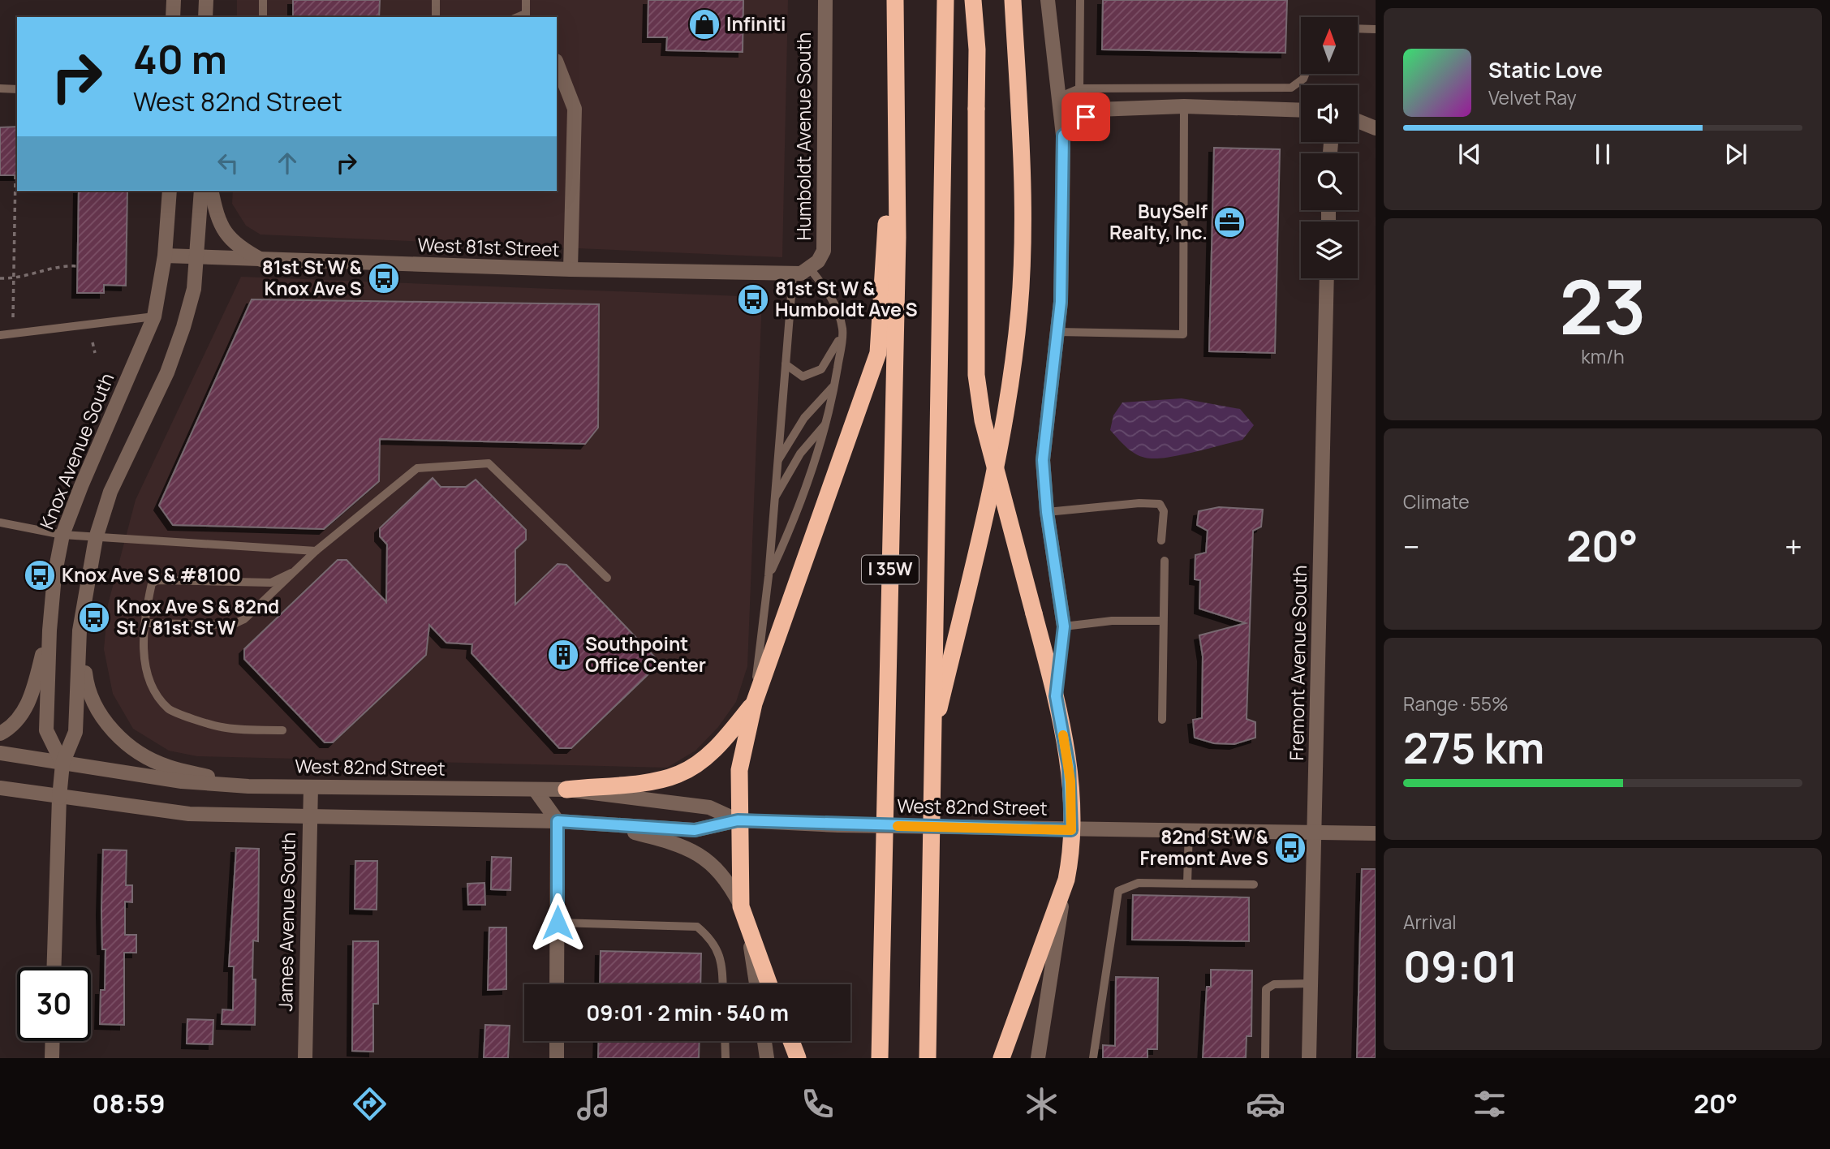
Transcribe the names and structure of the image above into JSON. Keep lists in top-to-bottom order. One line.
{"streets":{"highway":["I 35W"],"street":["Humboldt Avenue South","West 81st Street","Knox Avenue South","Fremont Avenue South","West 82nd Street","James Avenue South"]},"crossings":[["Humboldt Avenue South","West 81st Street"],["West 81st Street","Knox Avenue South"],["Knox Avenue South","West 82nd Street"],["Fremont Avenue South","West 82nd Street"],["West 82nd Street","James Avenue South"]],"places":{"shop":["Infiniti"],"office":["BuySelf Realty, Inc."],"bus stop":["81st St W & Knox Ave S","81st St W & Humboldt Ave S","Knox Ave S & #8100","Knox Ave S & 82nd St / 81st St W","82nd St W & Fremont Ave S"],"building":["Southpoint Office Center"]},"north":"top","page":{"turn":["40 m","West 82nd Street"],"song":["Static Love","Velvet Ray"],"tile":[["23","km/h"],"Climate",["Range · 55%","275 km"],["Arrival","09:01"]],"heat":["−","20°","+"],"limit":"30","trip":"09:01 · 2 min · 540 m","tabs":["08:59","20°"]}}
